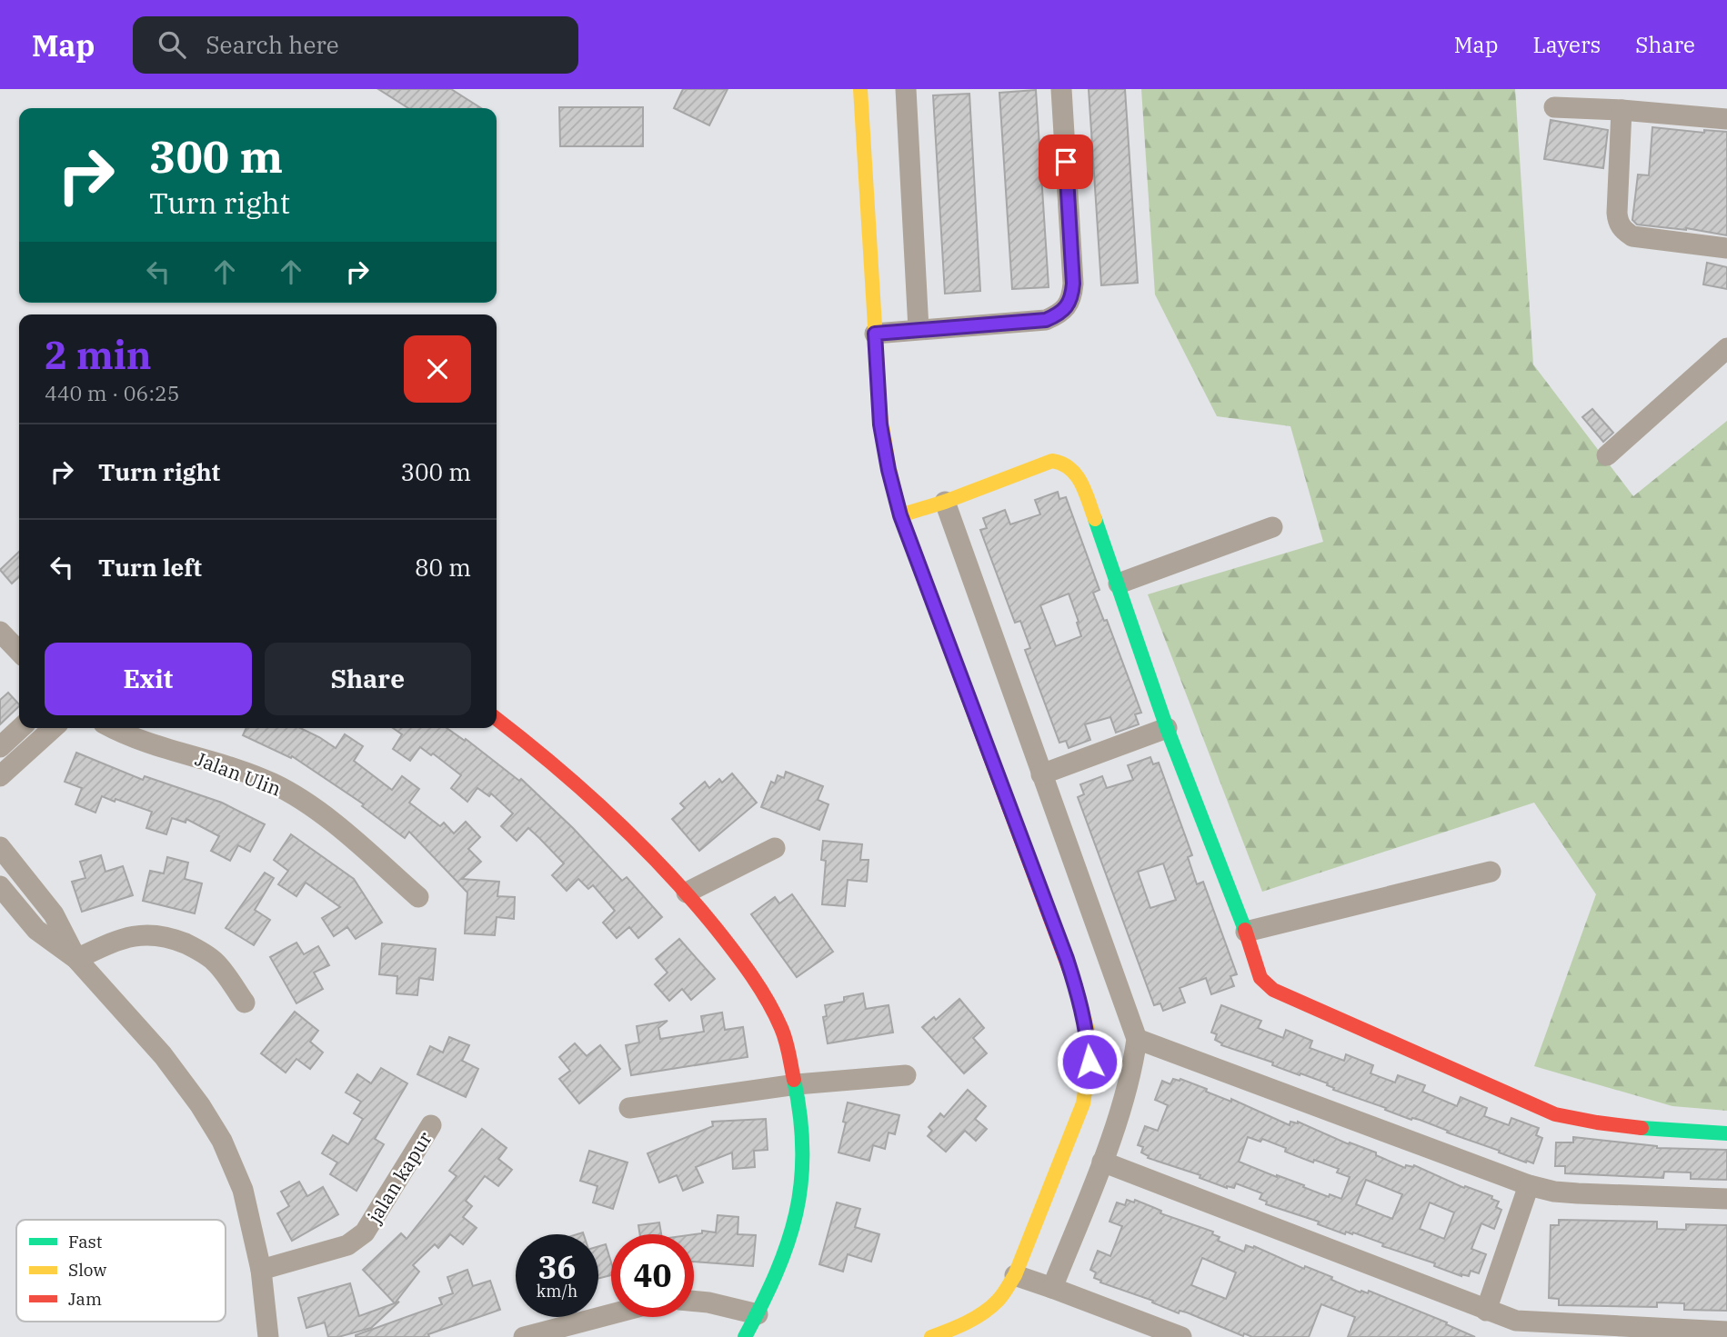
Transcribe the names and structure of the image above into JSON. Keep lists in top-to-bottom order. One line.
{"streets":{"street":["Jalan Ulin","jalan kapur"]},"legend":["Fast","Slow","Jam"],"page":{"header":"Map","search":"Search here","nav":["Map","Layers","Share"],"turn":["300 m","Turn right"],"heading":["2 min","440 m · 06:25"],"list":[{"name":"Turn right","value":"300 m"},{"name":"Turn left","value":"80 m"}],"buttons":["Exit","Share"],"speed":"36 km/h","limit":"40"}}
